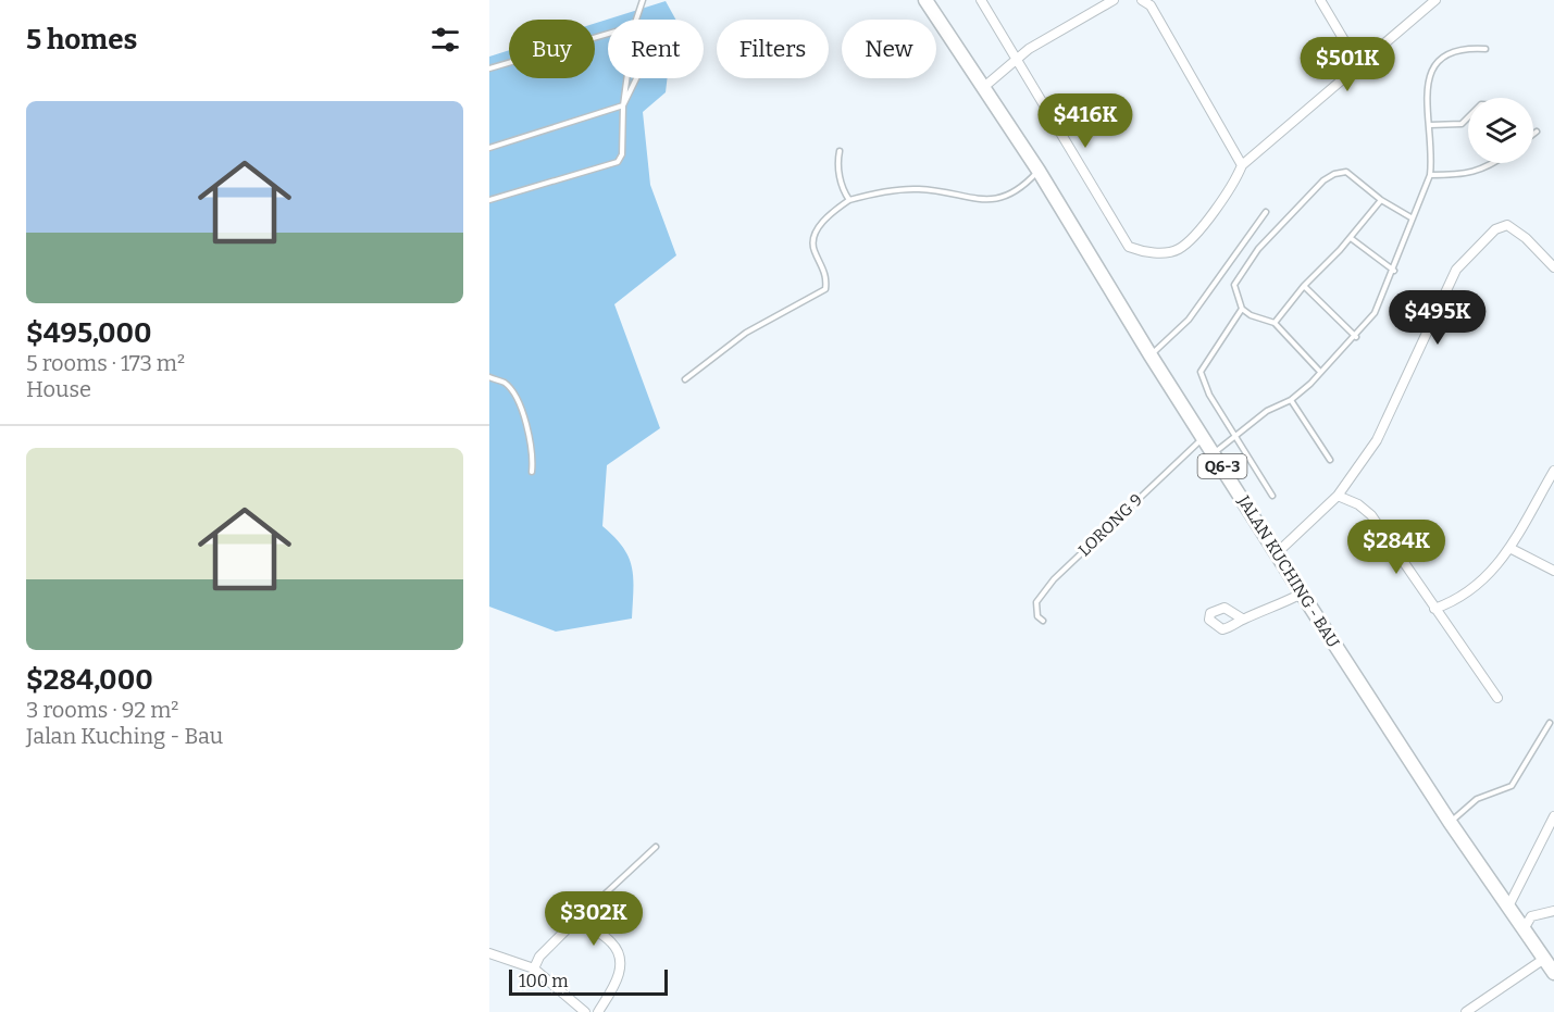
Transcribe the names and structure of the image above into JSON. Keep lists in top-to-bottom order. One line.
{"streets":{"main road":["Q6-3","JALAN KUCHING - BAU"],"lane":["LORONG 9"]},"crossings":[["LORONG 9","JALAN KUCHING - BAU"]],"scale_bar":"100 m","page":{"heading":"5 homes","chip":["Buy","Rent","Filters","New"],"price":["$501K","$416K","$495K","$284K","$302K"],"list":[{"name":"$495,000","note":"5 rooms · 173 m² · House"},{"name":"$284,000","note":"3 rooms · 92 m² · Jalan Kuching - Bau"}],"scale":"100 m"}}
